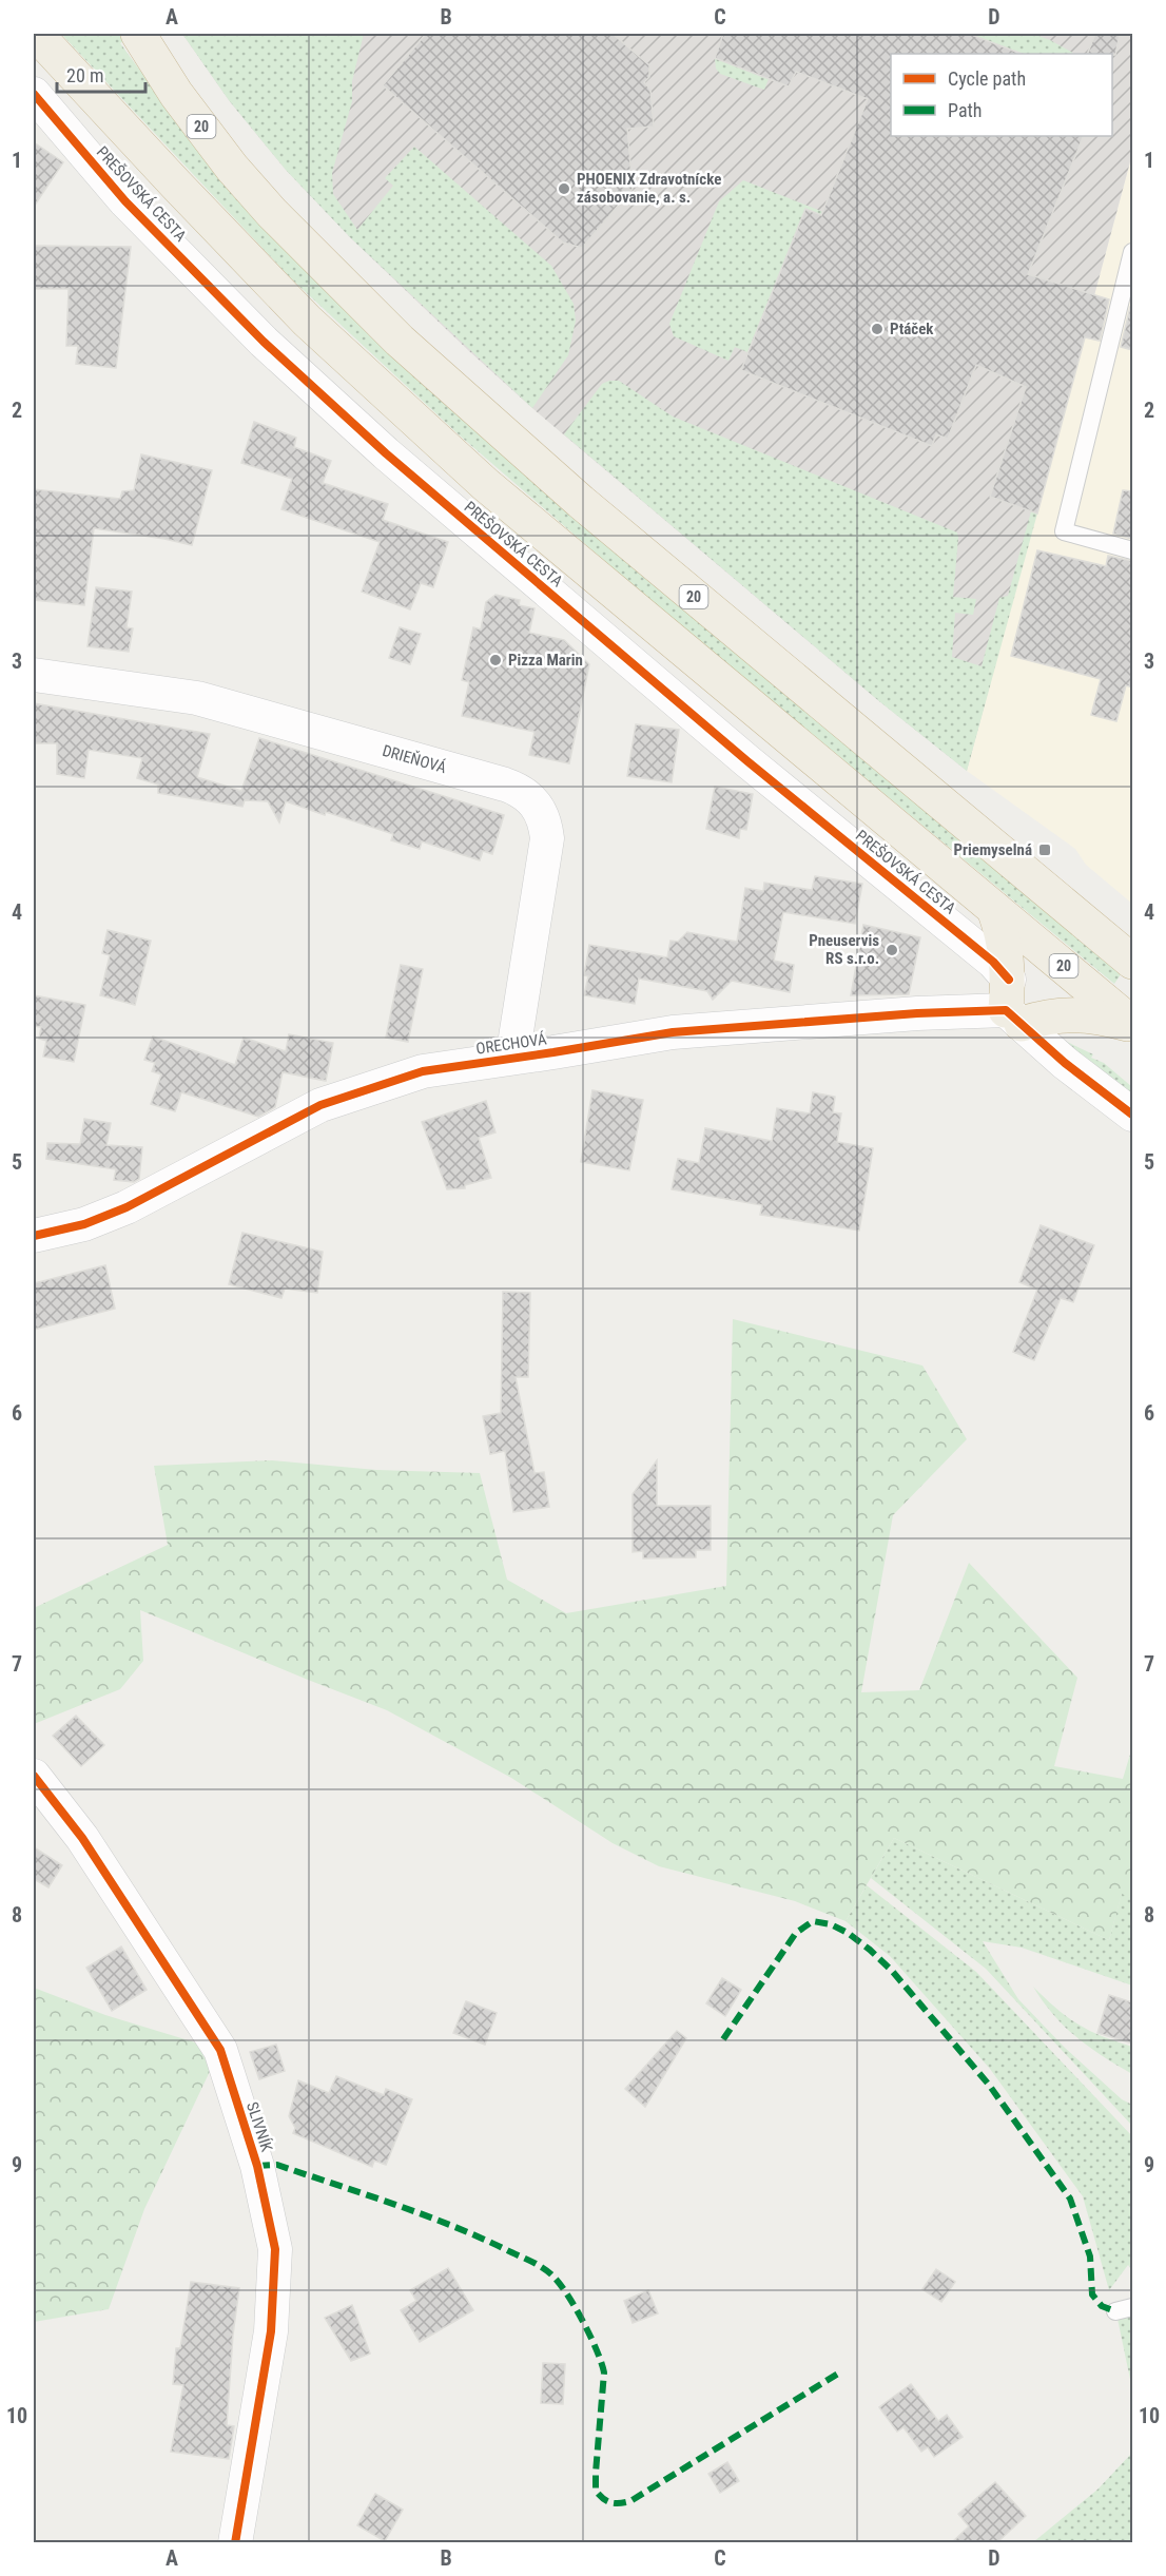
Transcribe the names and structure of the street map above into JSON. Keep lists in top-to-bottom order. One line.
{"streets":{"highway":["20","PREŠOVSKÁ CESTA"],"street":["DRIEŇOVÁ","ORECHOVÁ","SLIVNÍK"]},"crossings":[["PREŠOVSKÁ CESTA","ORECHOVÁ"],["DRIEŇOVÁ","ORECHOVÁ"]],"places":{"other":["PHOENIX Zdravotnícke zásobovanie, a. s.","Ptáček","Pizza Marin","Pneuservis RS s.r.o."],"transit":["Priemyselná"]},"legend":["Cycle path","Path"],"scale_bar":"20 m","grid":{"columns":["A","B","C","D"],"rows":["1","2","3","4","5","6","7","8","9","10"]}}
